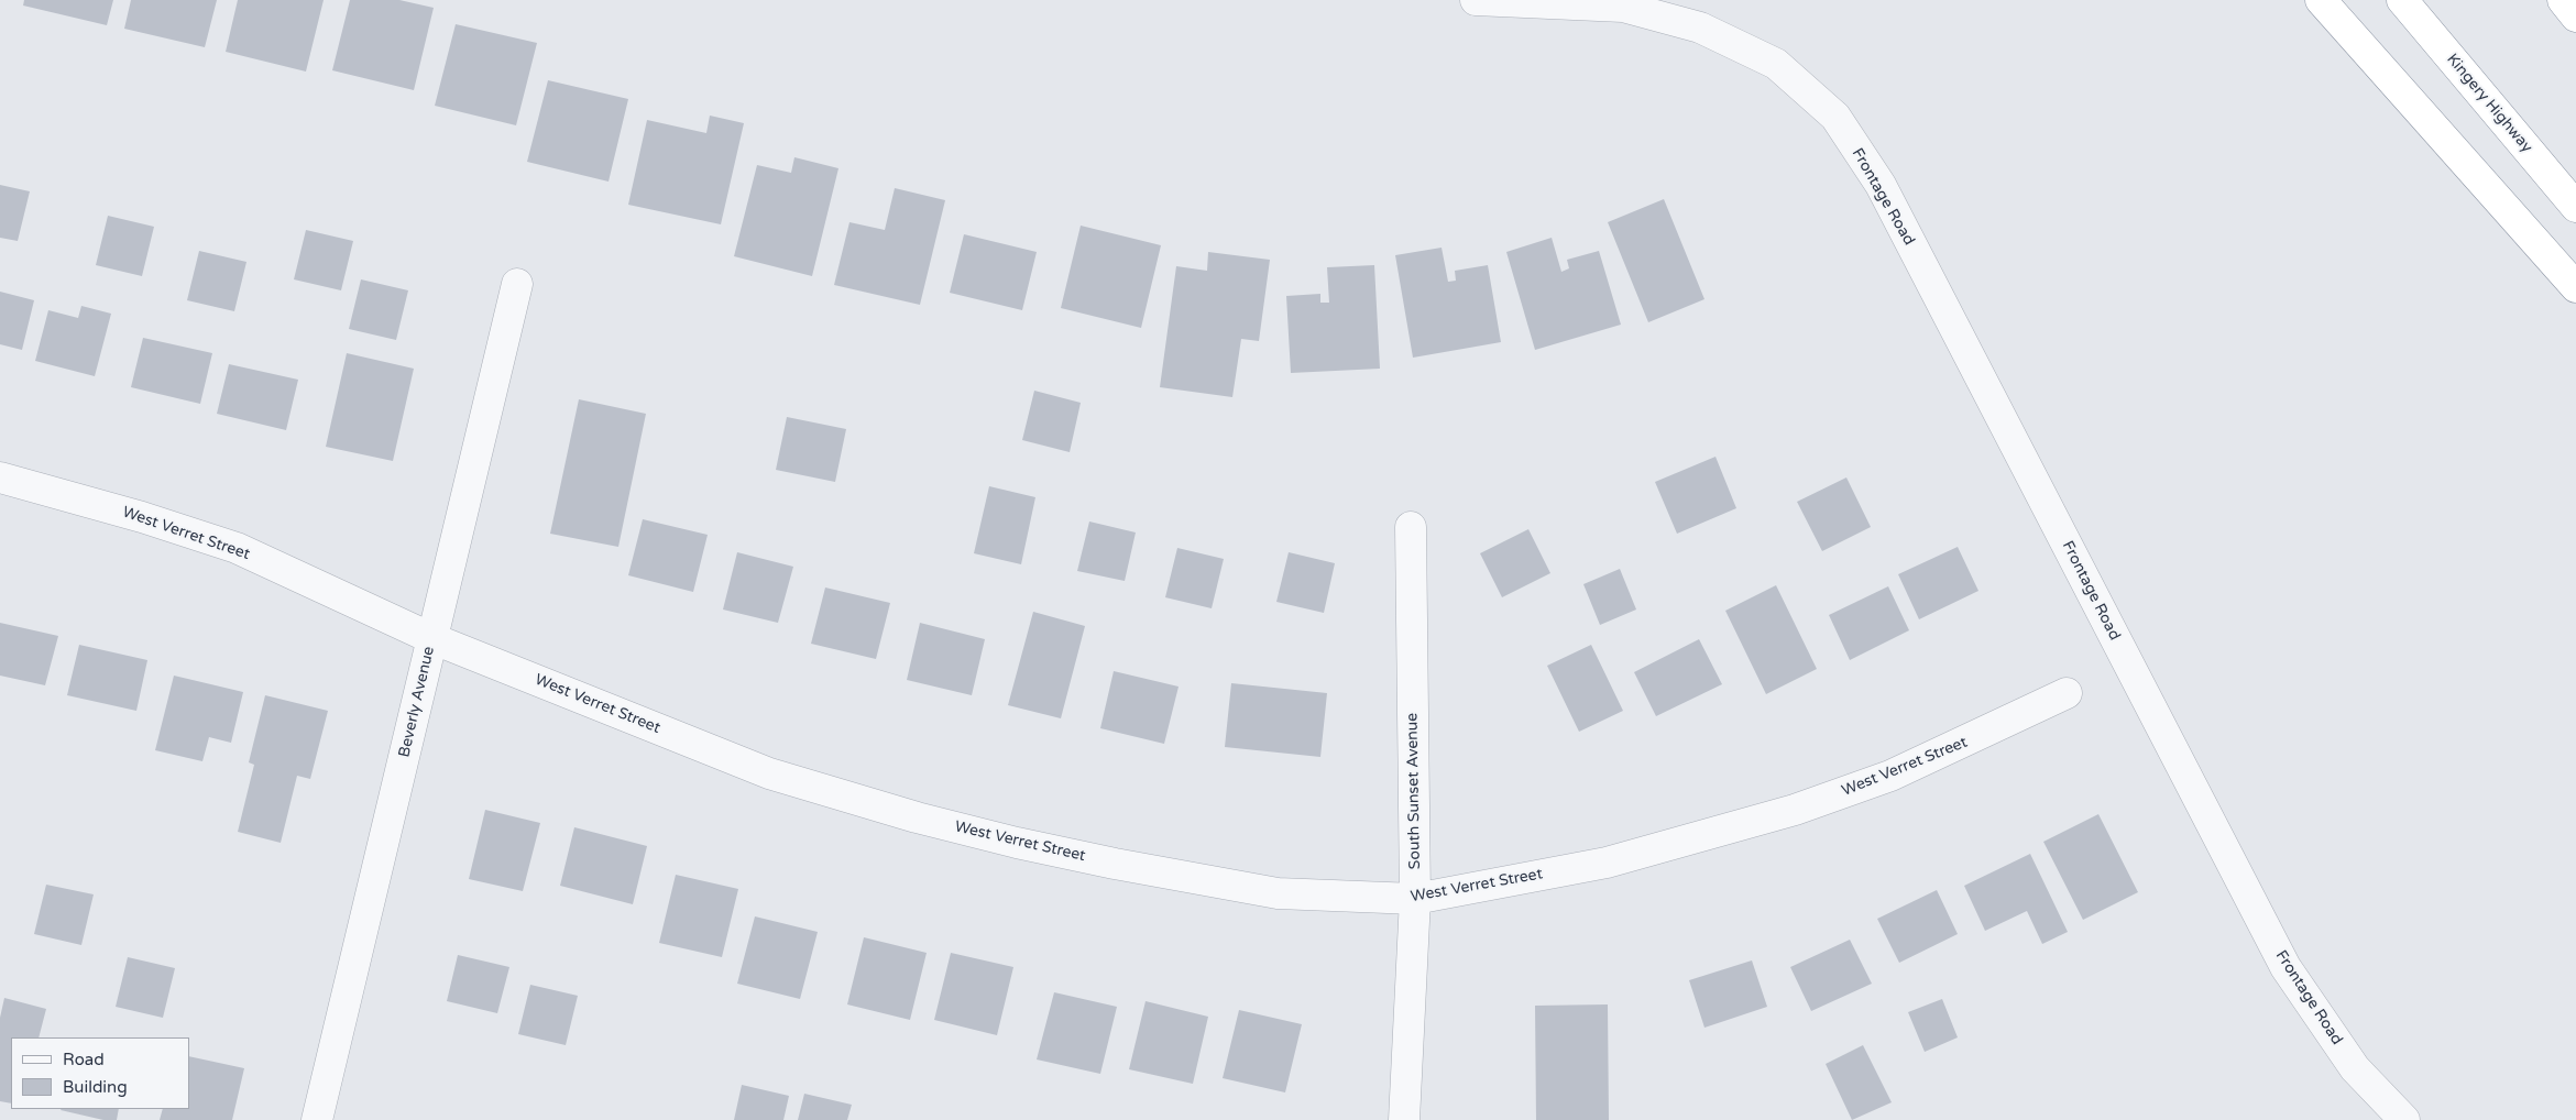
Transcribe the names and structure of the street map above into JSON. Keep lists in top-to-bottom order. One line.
{"streets":{"highway":["Kingery Highway"],"street":["Frontage Road","West Verret Street","Beverly Avenue","South Sunset Avenue"]},"crossings":[["West Verret Street","Beverly Avenue"],["West Verret Street","South Sunset Avenue"]],"legend":["Road","Building"]}
